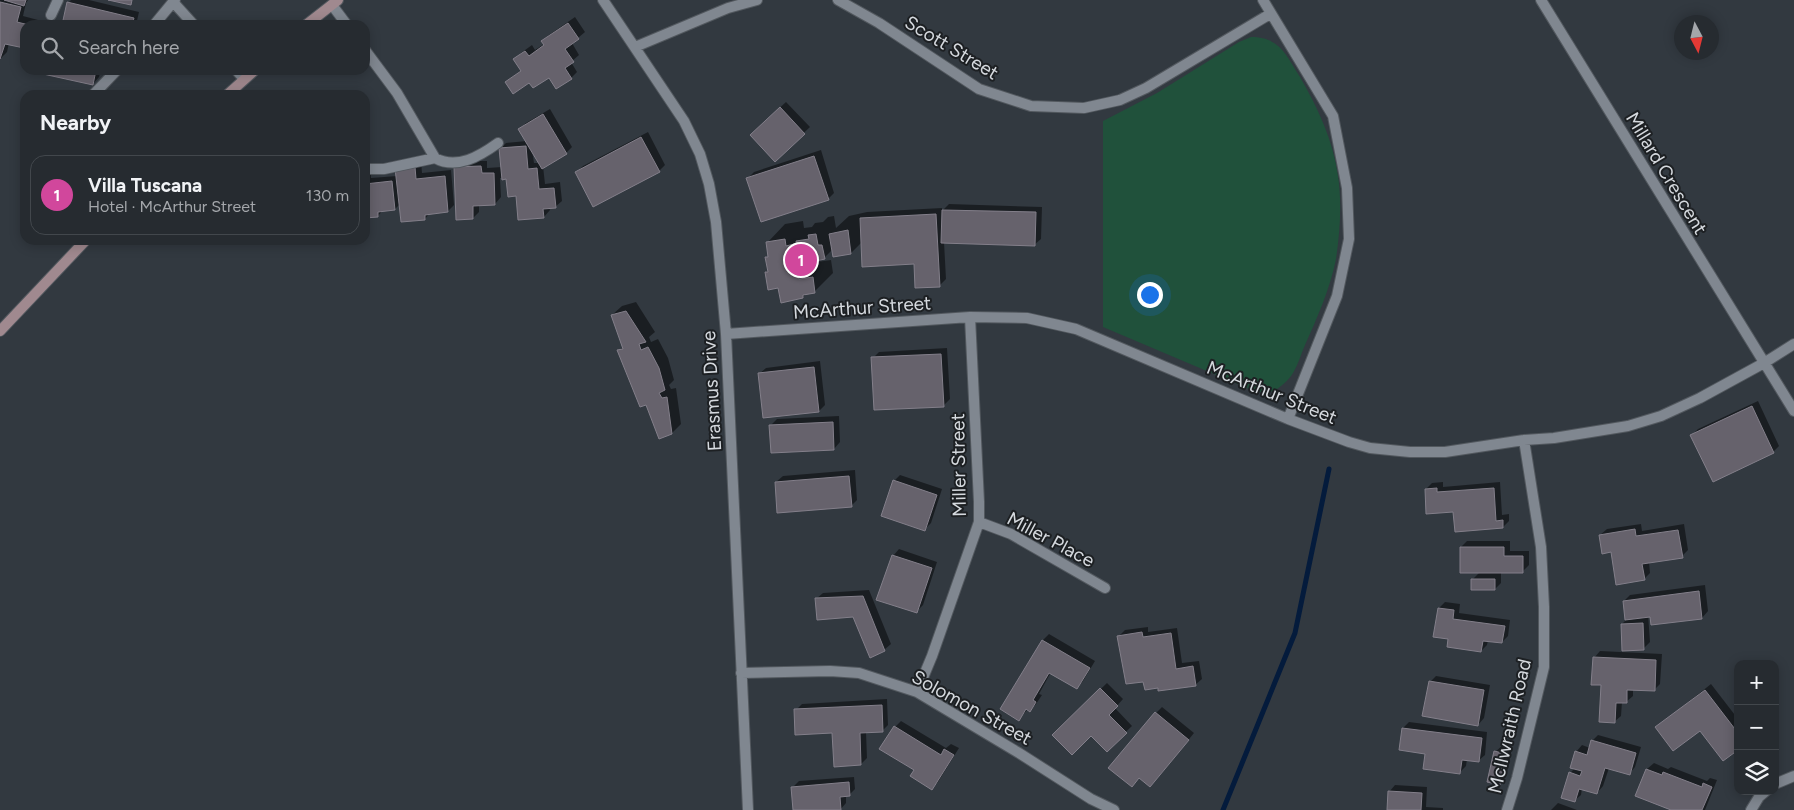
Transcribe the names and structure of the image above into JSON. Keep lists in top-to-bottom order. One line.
{"streets":{"street":["Scott Street","Millard Crescent","McArthur Street","Erasmus Drive","Miller Street","Miller Place","Solomon Street","McIlwraith Road"]},"crossings":[["Millard Crescent","McArthur Street"],["McArthur Street","Erasmus Drive"],["McArthur Street","Miller Street"],["McArthur Street","McIlwraith Road"],["Erasmus Drive","Solomon Street"],["Miller Street","Miller Place"],["Miller Street","Solomon Street"]],"north":"bottom","page":{"search":"Search here","heading":"Nearby","list":[{"mark":"1","name":"Villa Tuscana","note":"Hotel · McArthur Street","value":"130 m"}],"pins":"1","map_buttons":["+","−"]}}
